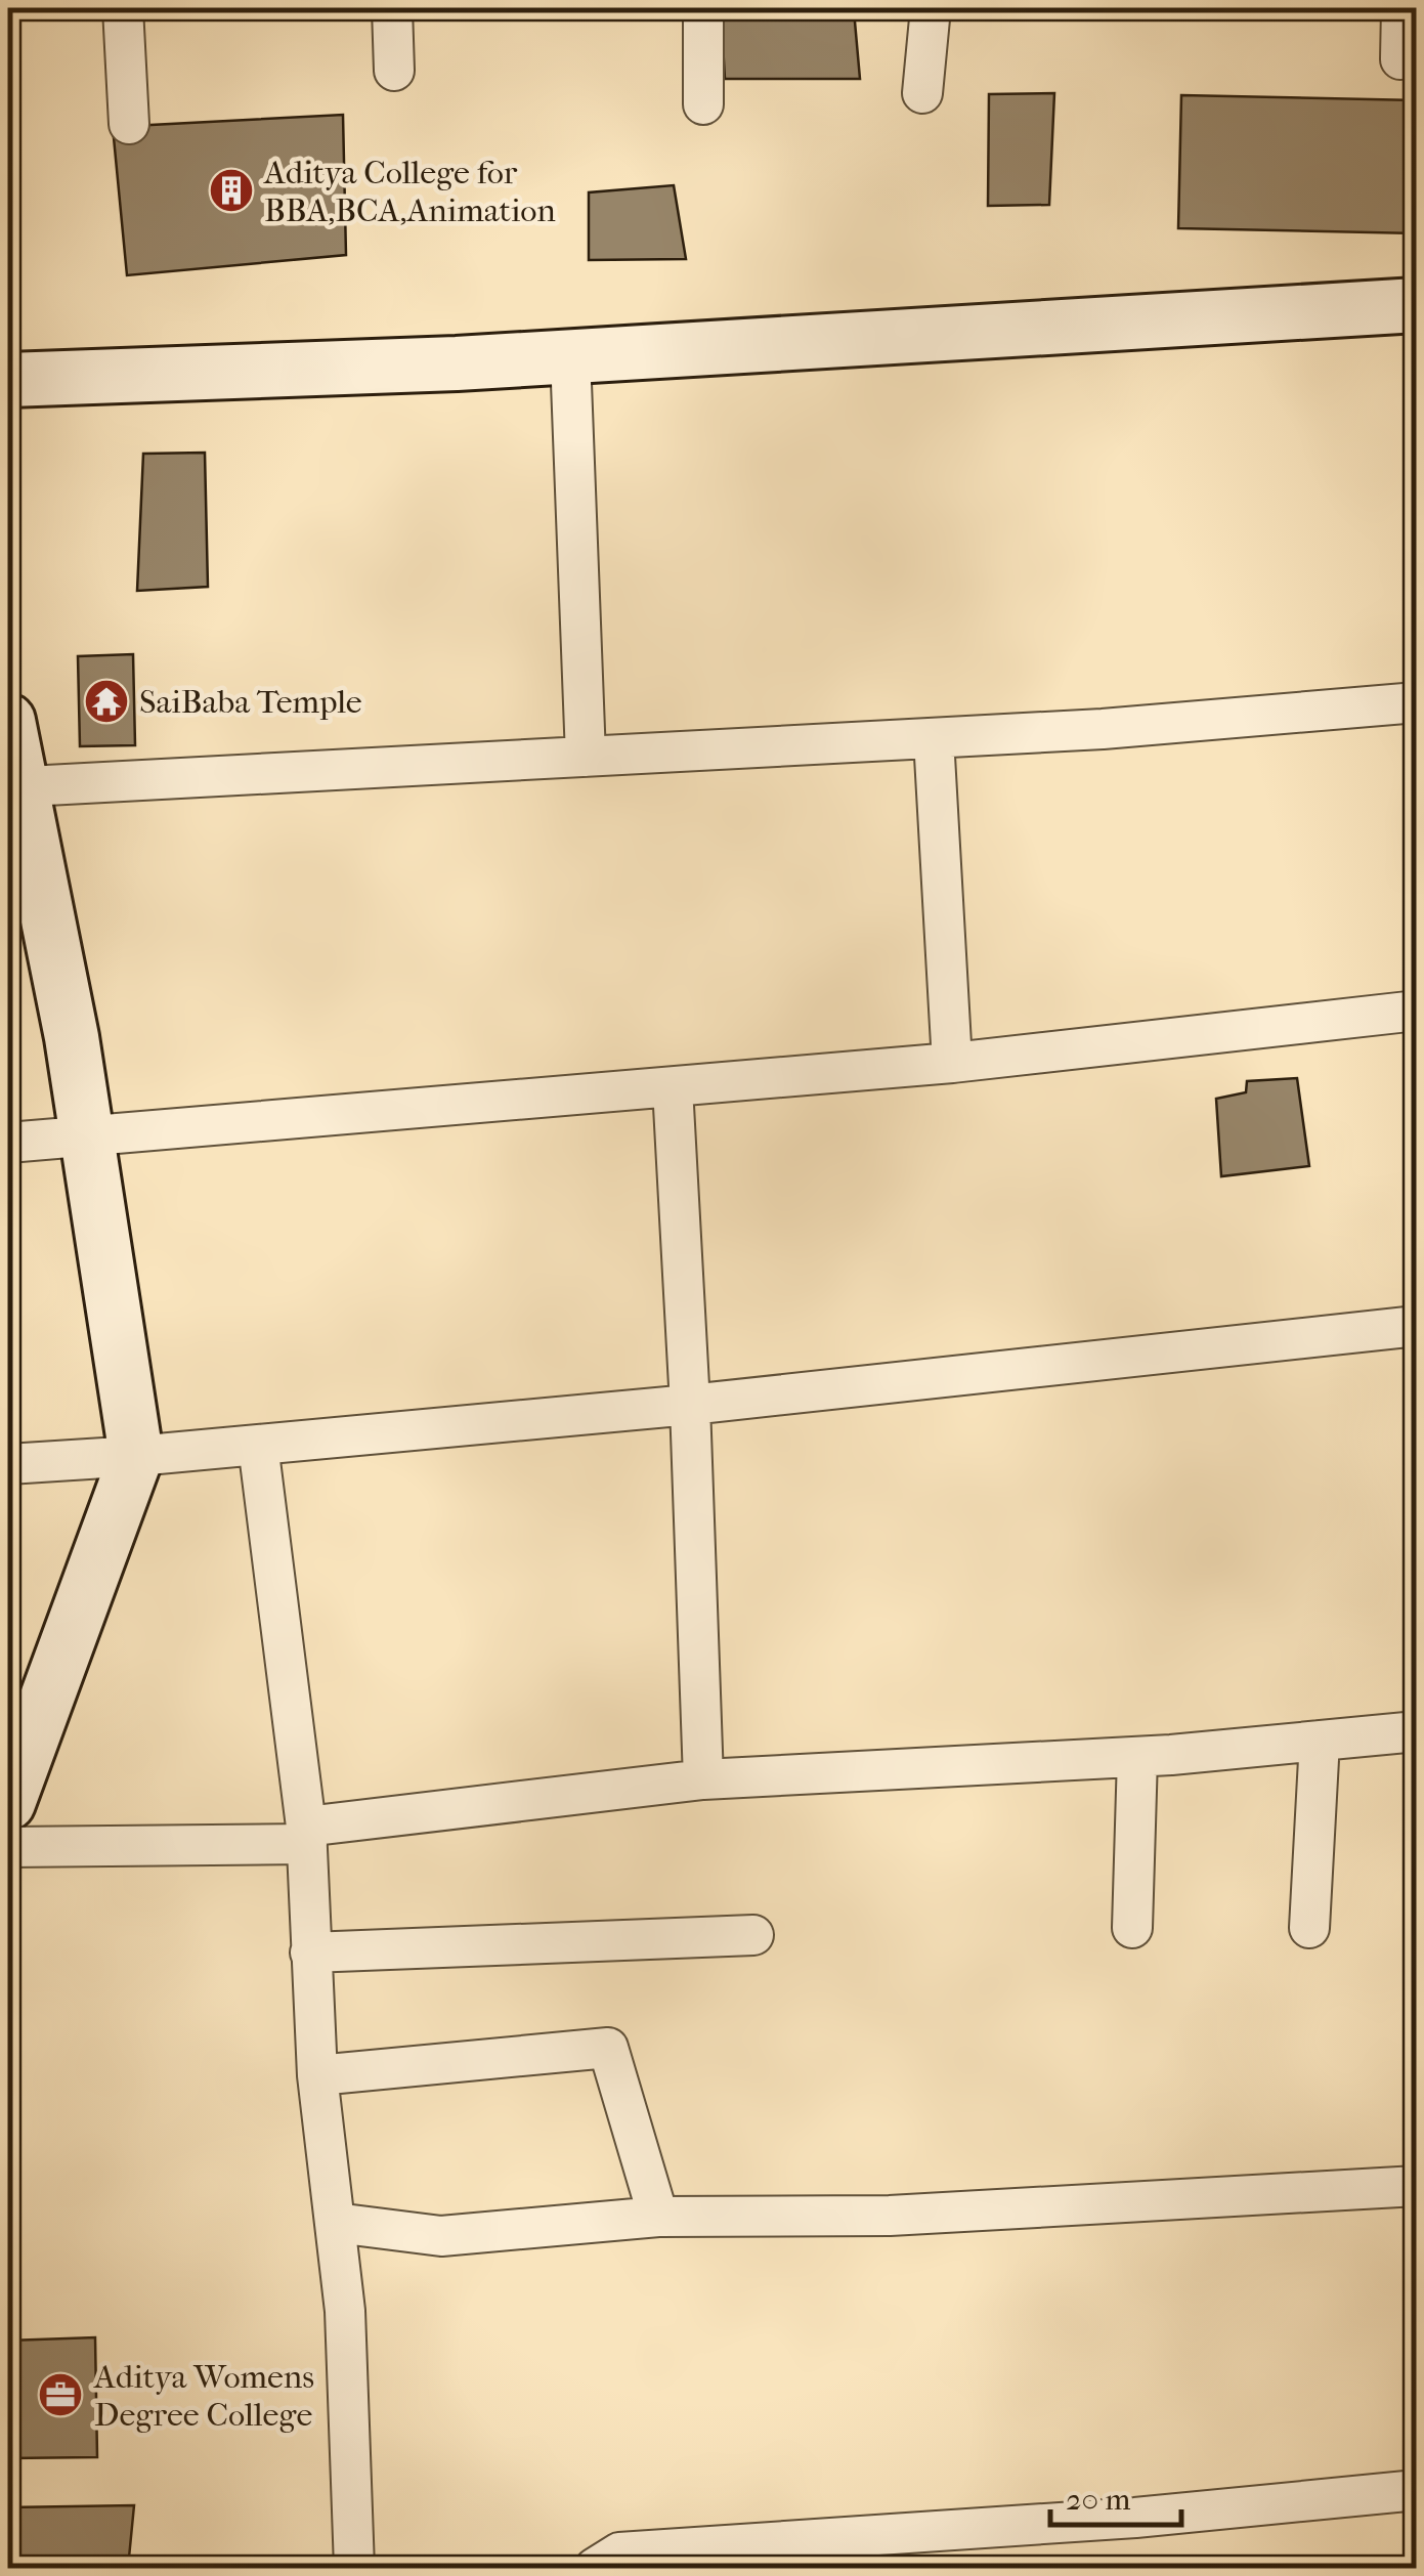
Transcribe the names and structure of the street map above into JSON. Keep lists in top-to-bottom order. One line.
{"places":{"building":["Aditya College for BBA,BCA,Animation"],"temple":["SaiBaba Temple"],"office":["Aditya Womens Degree College"]},"scale_bar":"20 m"}
